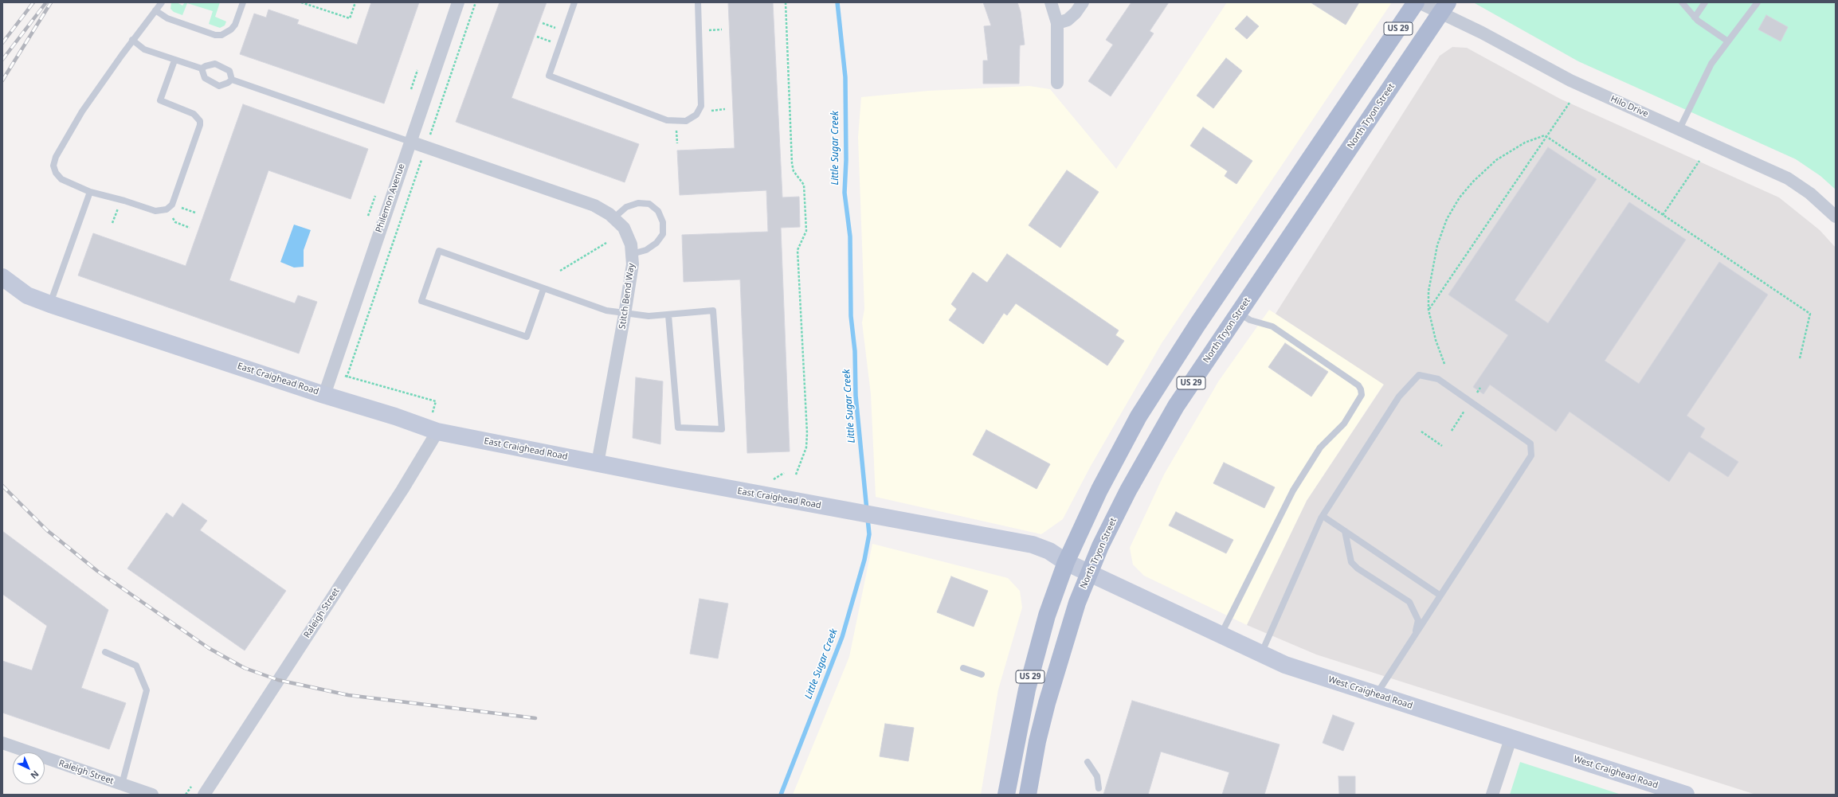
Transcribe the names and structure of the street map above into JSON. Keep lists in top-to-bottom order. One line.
{"streets":{"main road":["US 29","North Tryon Street"],"street":["Hilo Drive","Philemon Avenue","Stitch Bend Way","East Craighead Road","Raleigh Street","West Craighead Road"]},"crossings":[["US 29","East Craighead Road"],["US 29","West Craighead Road"],["Hilo Drive","North Tryon Street"],["North Tryon Street","West Craighead Road"],["Philemon Avenue","Stitch Bend Way"],["Philemon Avenue","East Craighead Road"],["Stitch Bend Way","East Craighead Road"],["East Craighead Road","Raleigh Street"],["East Craighead Road","West Craighead Road"]],"water":["Little Sugar Creek"],"north":"bottom right"}
